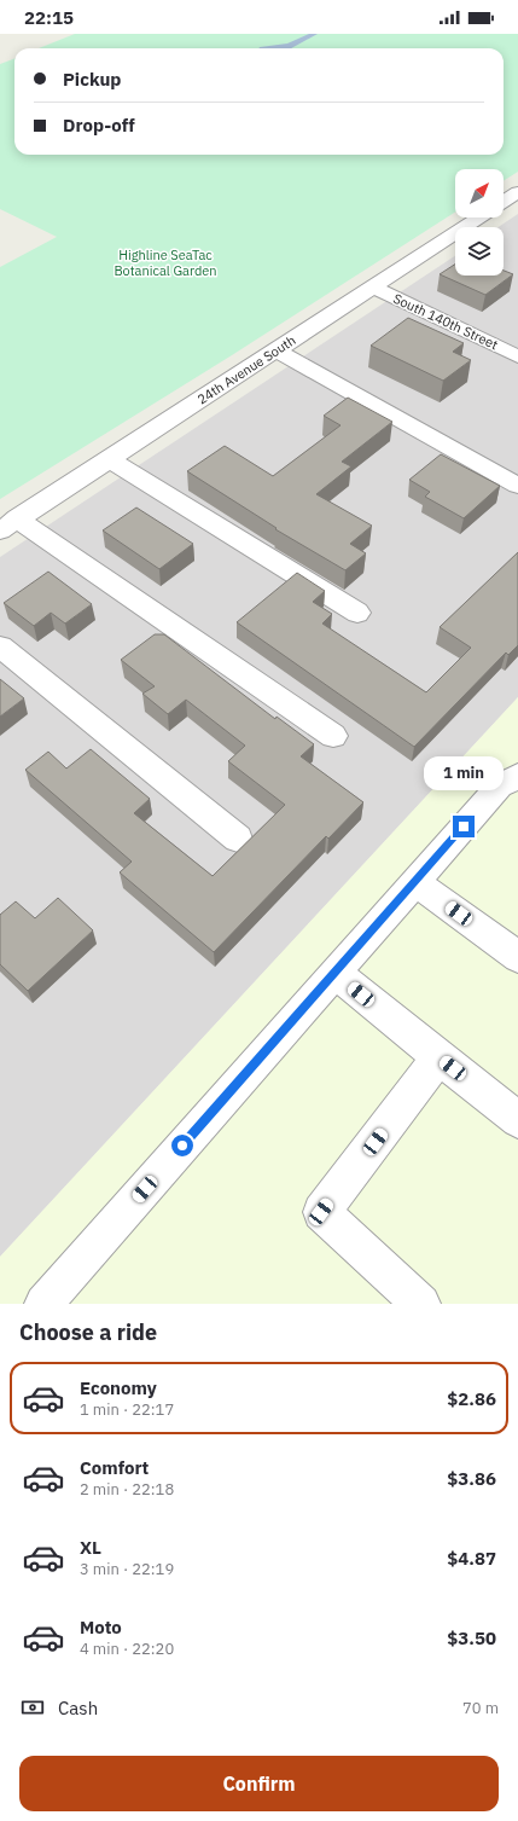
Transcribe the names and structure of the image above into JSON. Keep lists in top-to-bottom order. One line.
{"streets":{"street":["South 140th Street","24th Avenue South"]},"crossings":[["South 140th Street","24th Avenue South"]],"parks":["Highline SeaTac Botanical Garden"],"north":"top right","page":{"status":"22:15","banner":["Pickup","Drop-off"],"bubble":"1 min","heading":"Choose a ride","list":[{"name":"Economy","note":"1 min · 22:17","value":"$2.86"},{"name":"Comfort","note":"2 min · 22:18","value":"$3.86"},{"name":"XL","note":"3 min · 22:19","value":"$4.87"},{"name":"Moto","note":"4 min · 22:20","value":"$3.50"}],"pay":["Cash","70 m"],"buttons":"Confirm"}}
